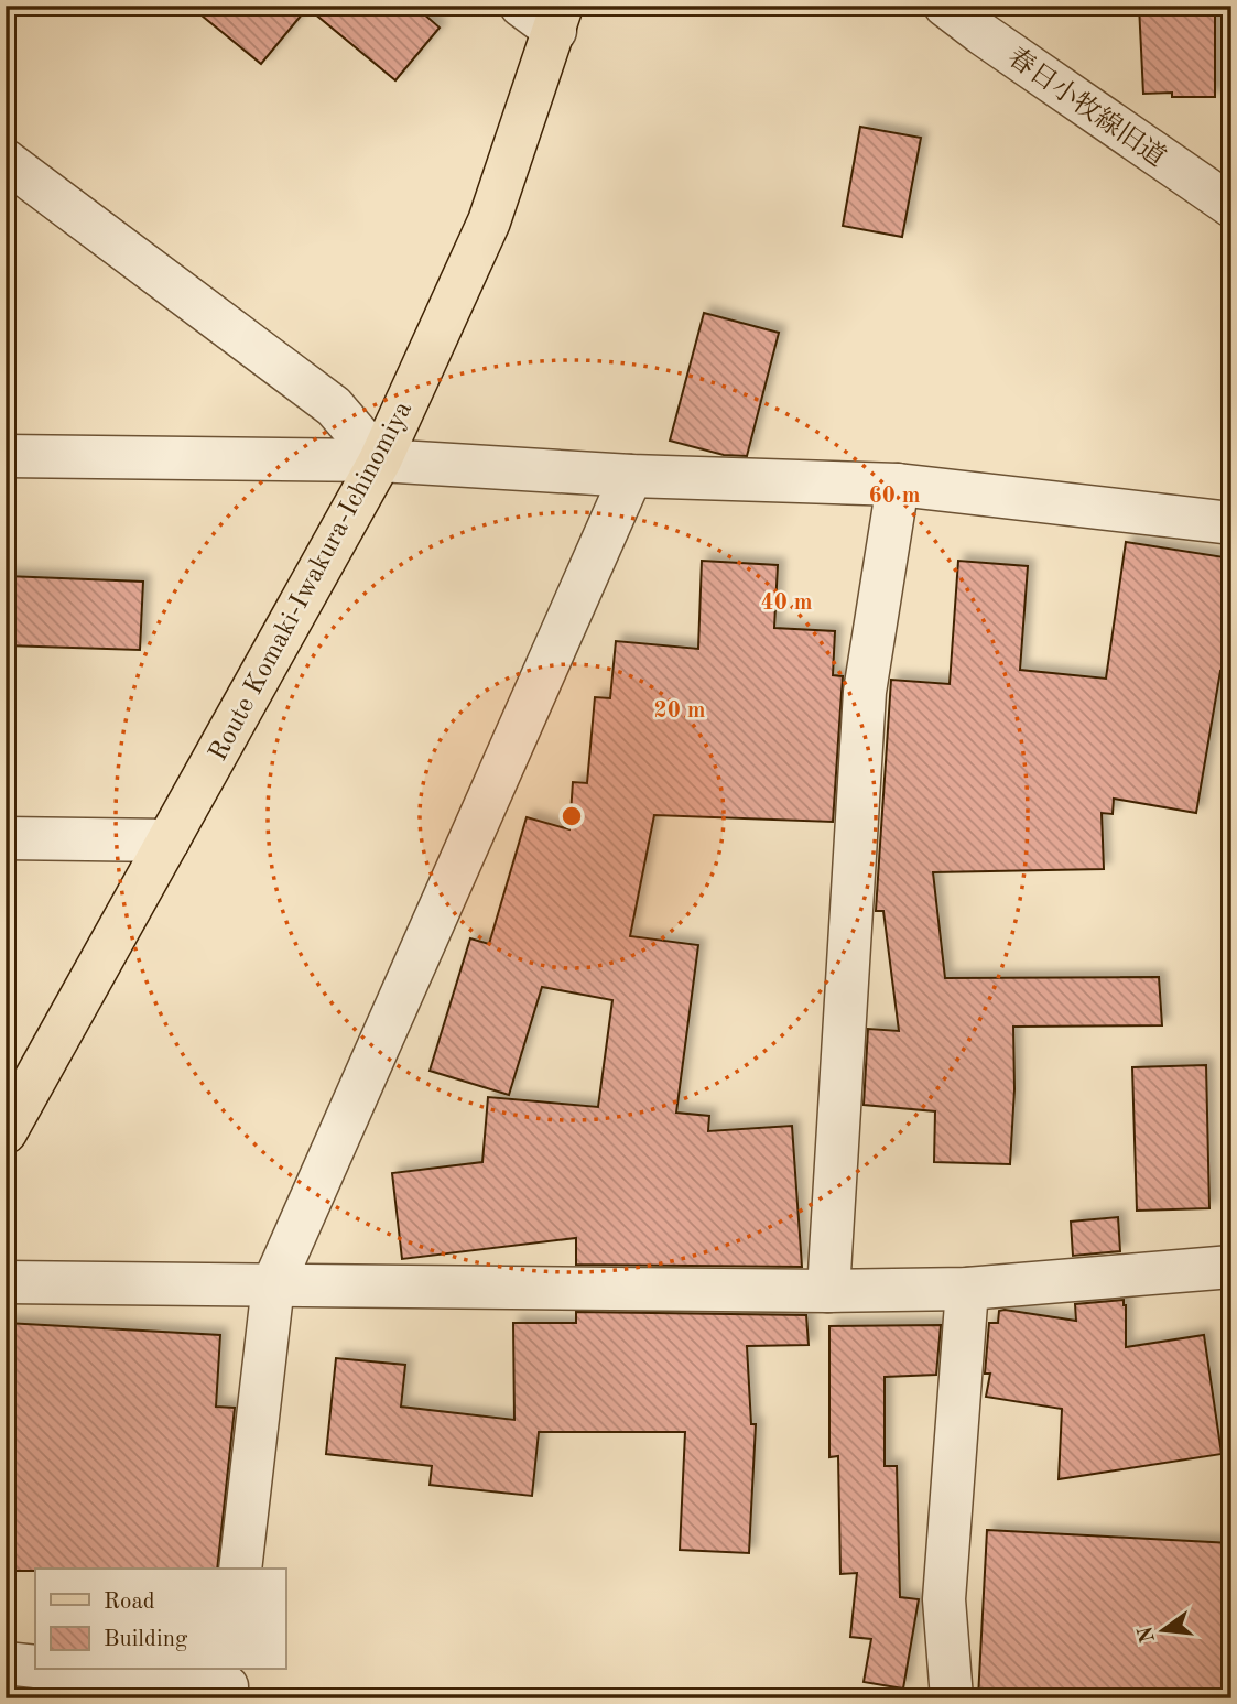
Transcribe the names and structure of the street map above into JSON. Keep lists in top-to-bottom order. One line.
{"streets":{"main road":["Route Komaki-Iwakura-Ichinomiya"],"street":["春日小牧線旧道"]},"legend":["Road","Building"],"north":"left","rings":["60 m","40 m","20 m"]}
